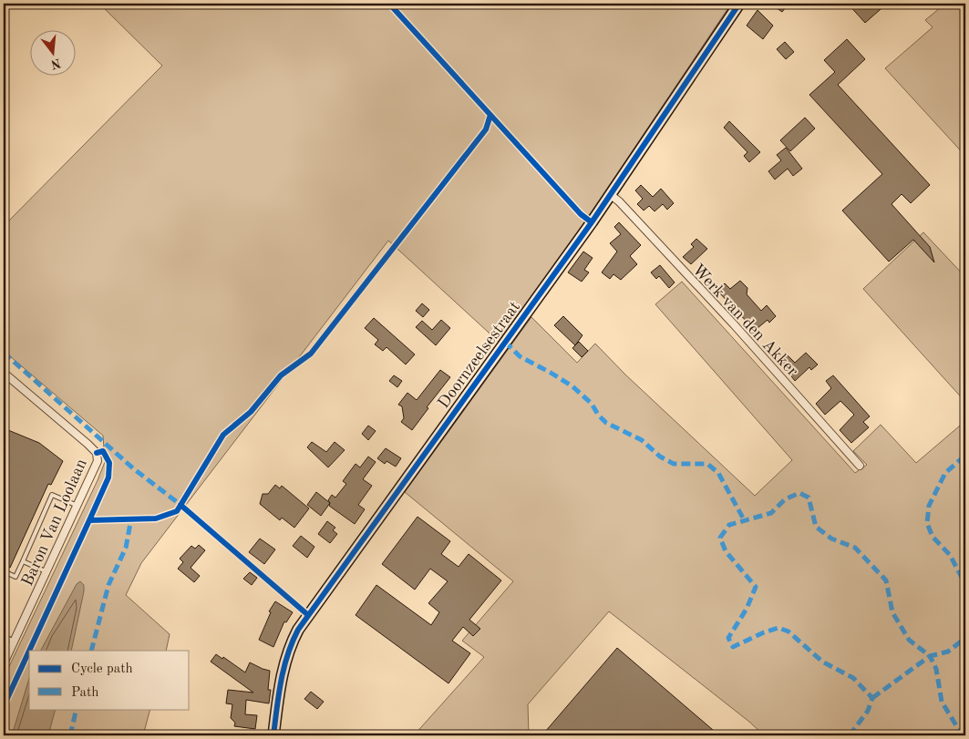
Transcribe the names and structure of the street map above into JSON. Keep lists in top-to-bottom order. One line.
{"streets":{"main road":["Doornzeelsestraat"],"street":["Werk van den Akker","Baron Van Loolaan"]},"crossings":[["Werk van den Akker","Doornzeelsestraat"]],"legend":["Cycle path","Path"],"north":"bottom"}
